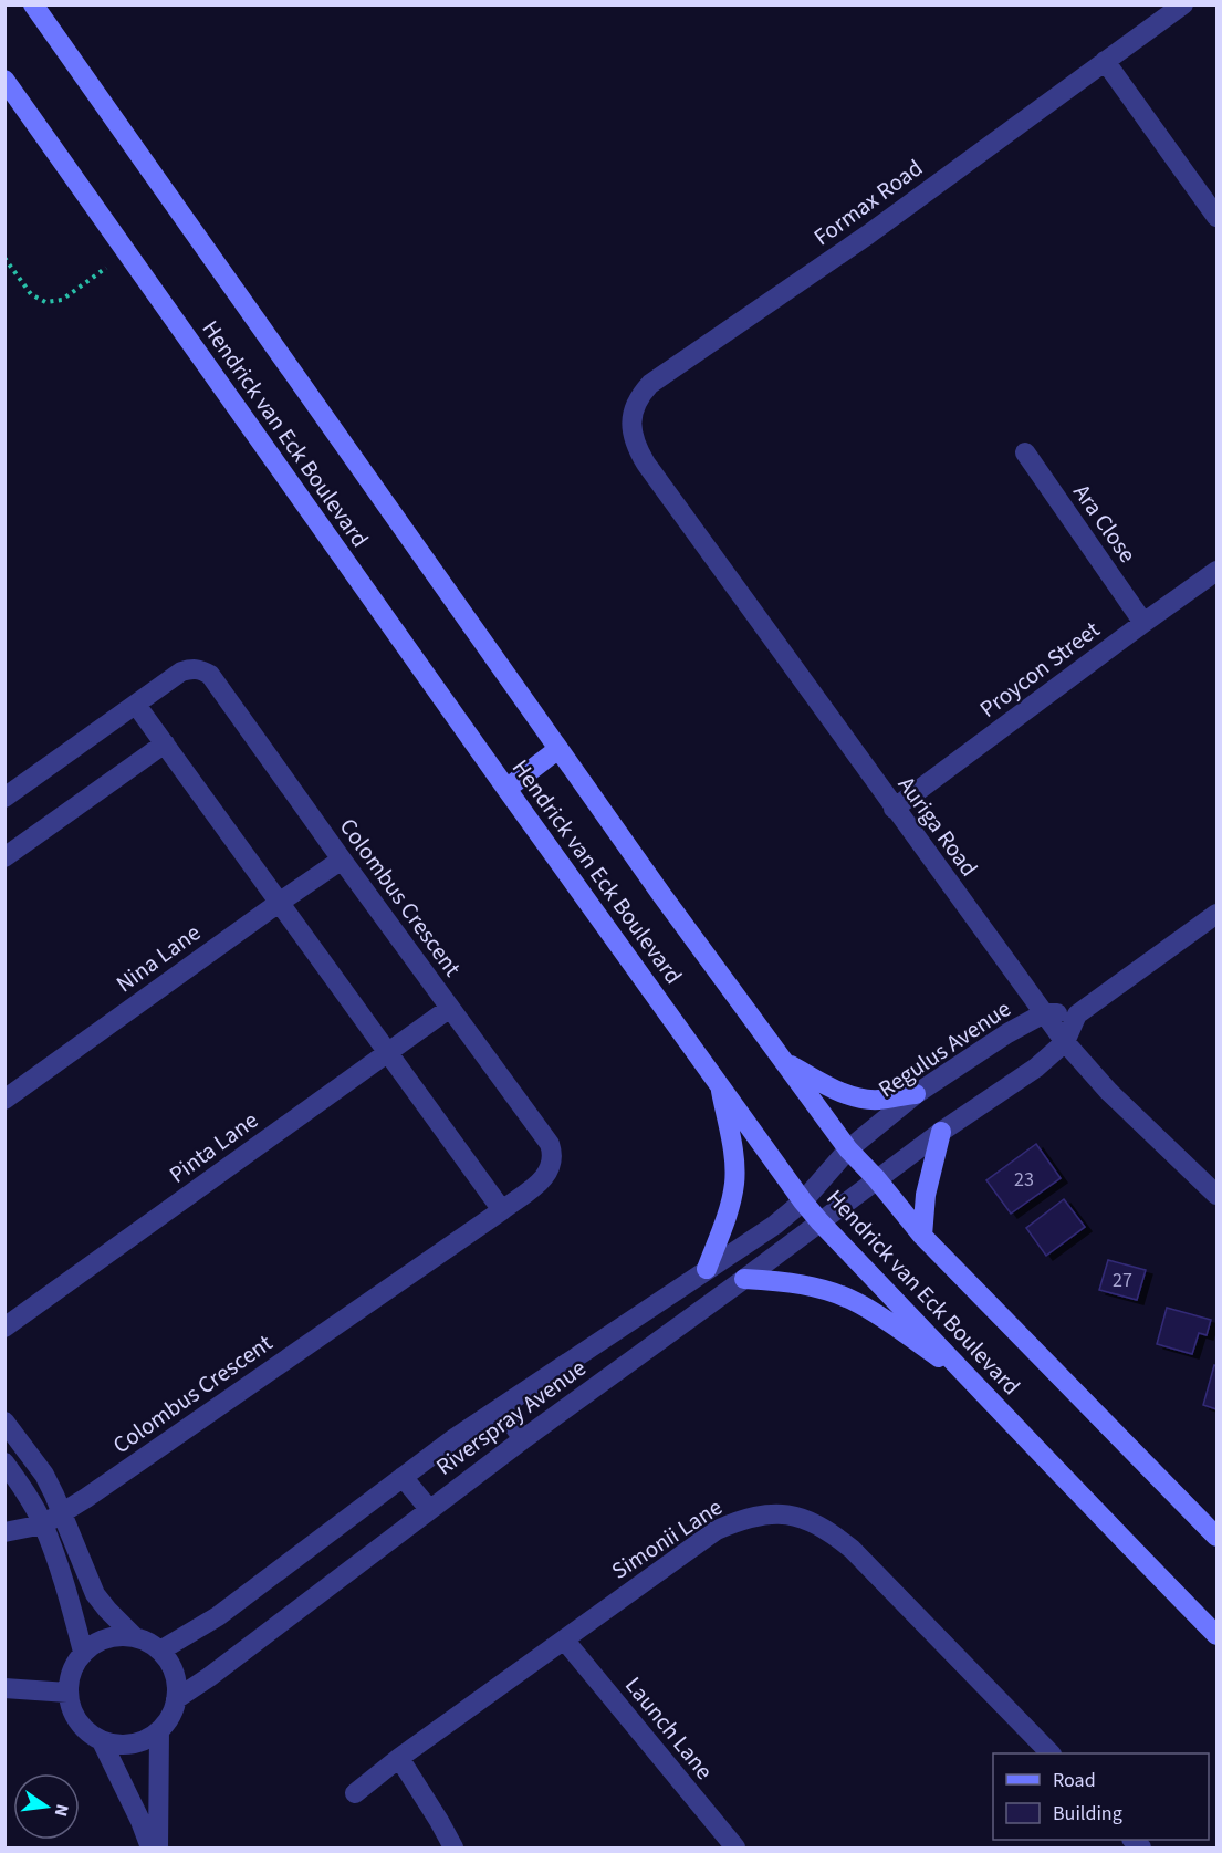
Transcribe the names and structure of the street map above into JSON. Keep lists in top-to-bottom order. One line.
{"streets":{"main road":["Hendrick van Eck Boulevard"],"street":["Formax Road","Ara Close","Proycon Street","Auriga Road","Colombus Crescent","Nina Lane","Regulus Avenue","Pinta Lane","Riverspray Avenue","Simonii Lane","Launch Lane"]},"crossings":[["Formax Road","Auriga Road"],["Hendrick van Eck Boulevard","Regulus Avenue"],["Hendrick van Eck Boulevard","Riverspray Avenue"],["Ara Close","Proycon Street"],["Proycon Street","Auriga Road"],["Auriga Road","Regulus Avenue"],["Colombus Crescent","Nina Lane"],["Colombus Crescent","Pinta Lane"],["Regulus Avenue","Riverspray Avenue"],["Simonii Lane","Launch Lane"]],"house_numbers":["23","27"],"legend":["Road","Building"],"north":"right"}
